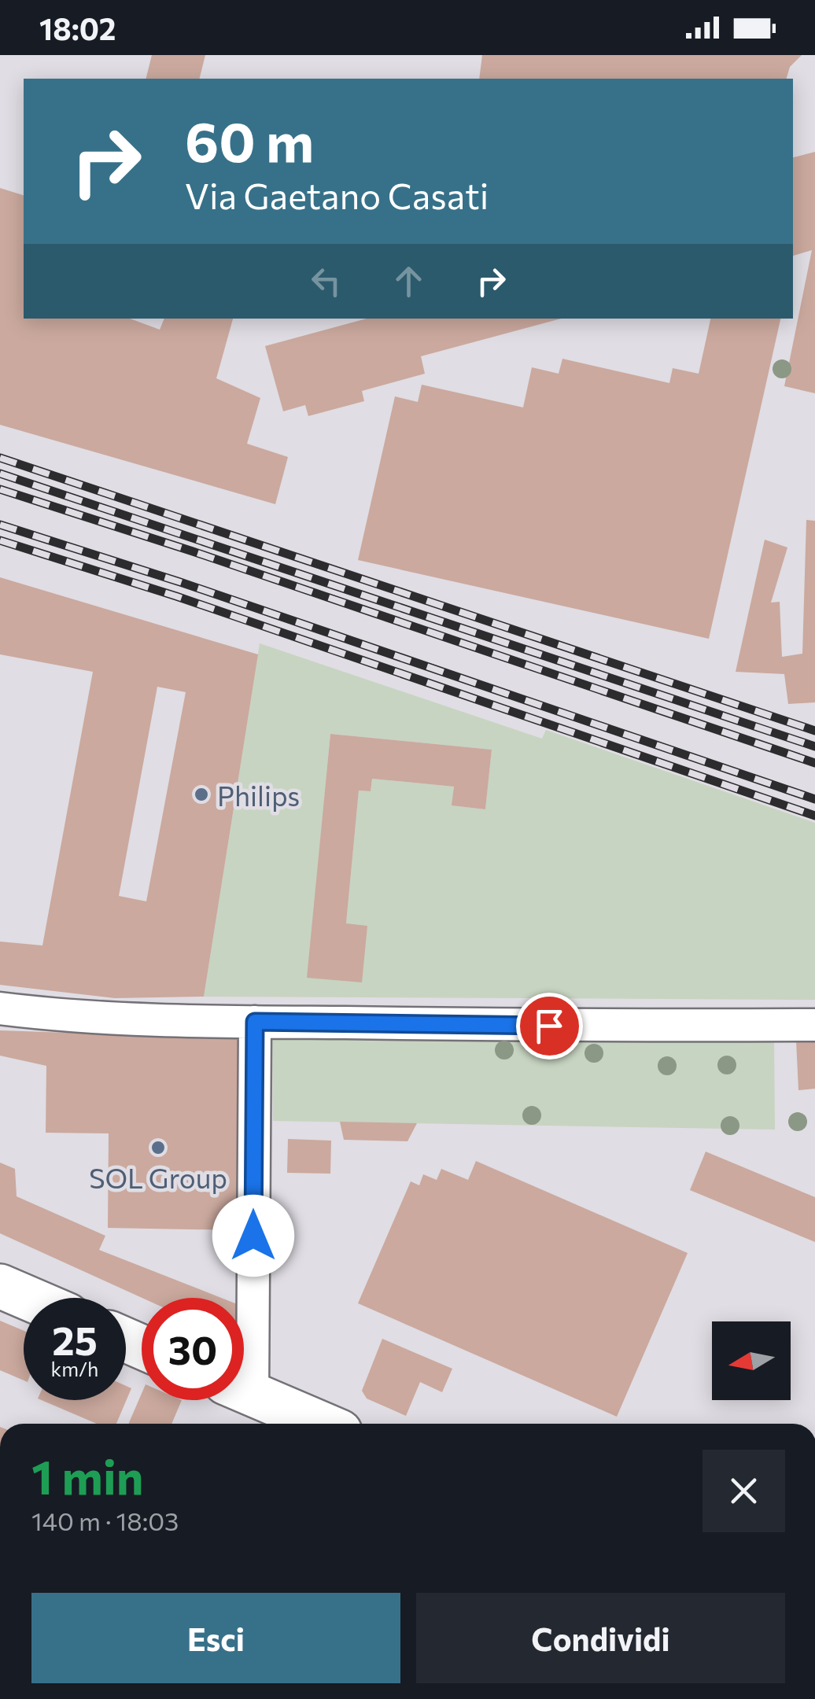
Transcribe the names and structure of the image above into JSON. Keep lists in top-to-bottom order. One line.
{"places":["Philips","SOL Group"],"north":"left","page":{"status":"18:02","turn":["60 m","Via Gaetano Casati"],"speed":"25 km/h","limit":"30","heading":["1 min","140 m · 18:03"],"buttons":["Esci","Condividi"]}}
